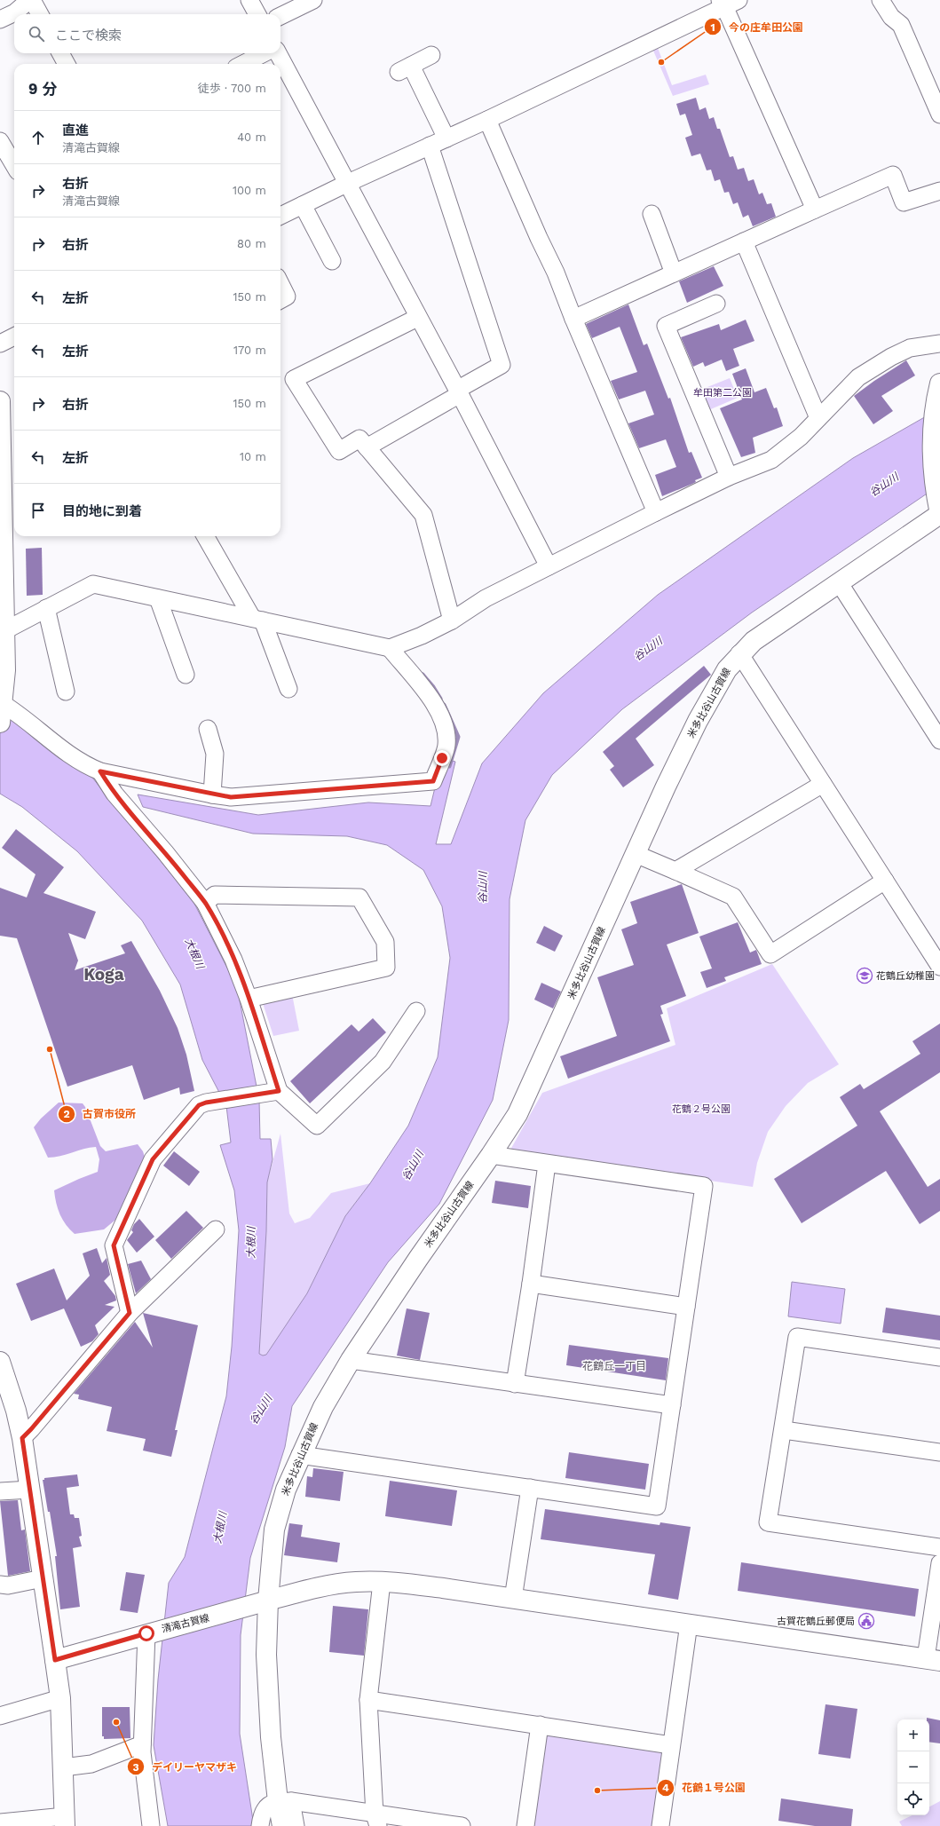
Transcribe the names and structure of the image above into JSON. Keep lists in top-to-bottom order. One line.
{"streets":{"main road":["米多比谷山古賀線","清滝古賀線"]},"crossings":[["米多比谷山古賀線","清滝古賀線"]],"districts":["Koga","花鶴丘一丁目"],"water":["谷山川","大根川"],"parks":["牟田第二公園","花鶴２号公園"],"places":{"other":["今の庄牟田公園","古賀市役所","デイリーヤマザキ","花鶴１号公園"],"school or university":["花鶴丘幼稚園"],"public building":["古賀花鶴丘郵便局"]},"page":{"search":"ここで検索","heading":["9 分","徒歩 · 700 m"],"list":[["直進","清滝古賀線","40 m"],["右折","清滝古賀線","100 m"],["右折","80 m"],["左折","150 m"],["左折","170 m"],["右折","150 m"],["左折","10 m"],"目的地に到着"],"map_buttons":["+","−"]}}
